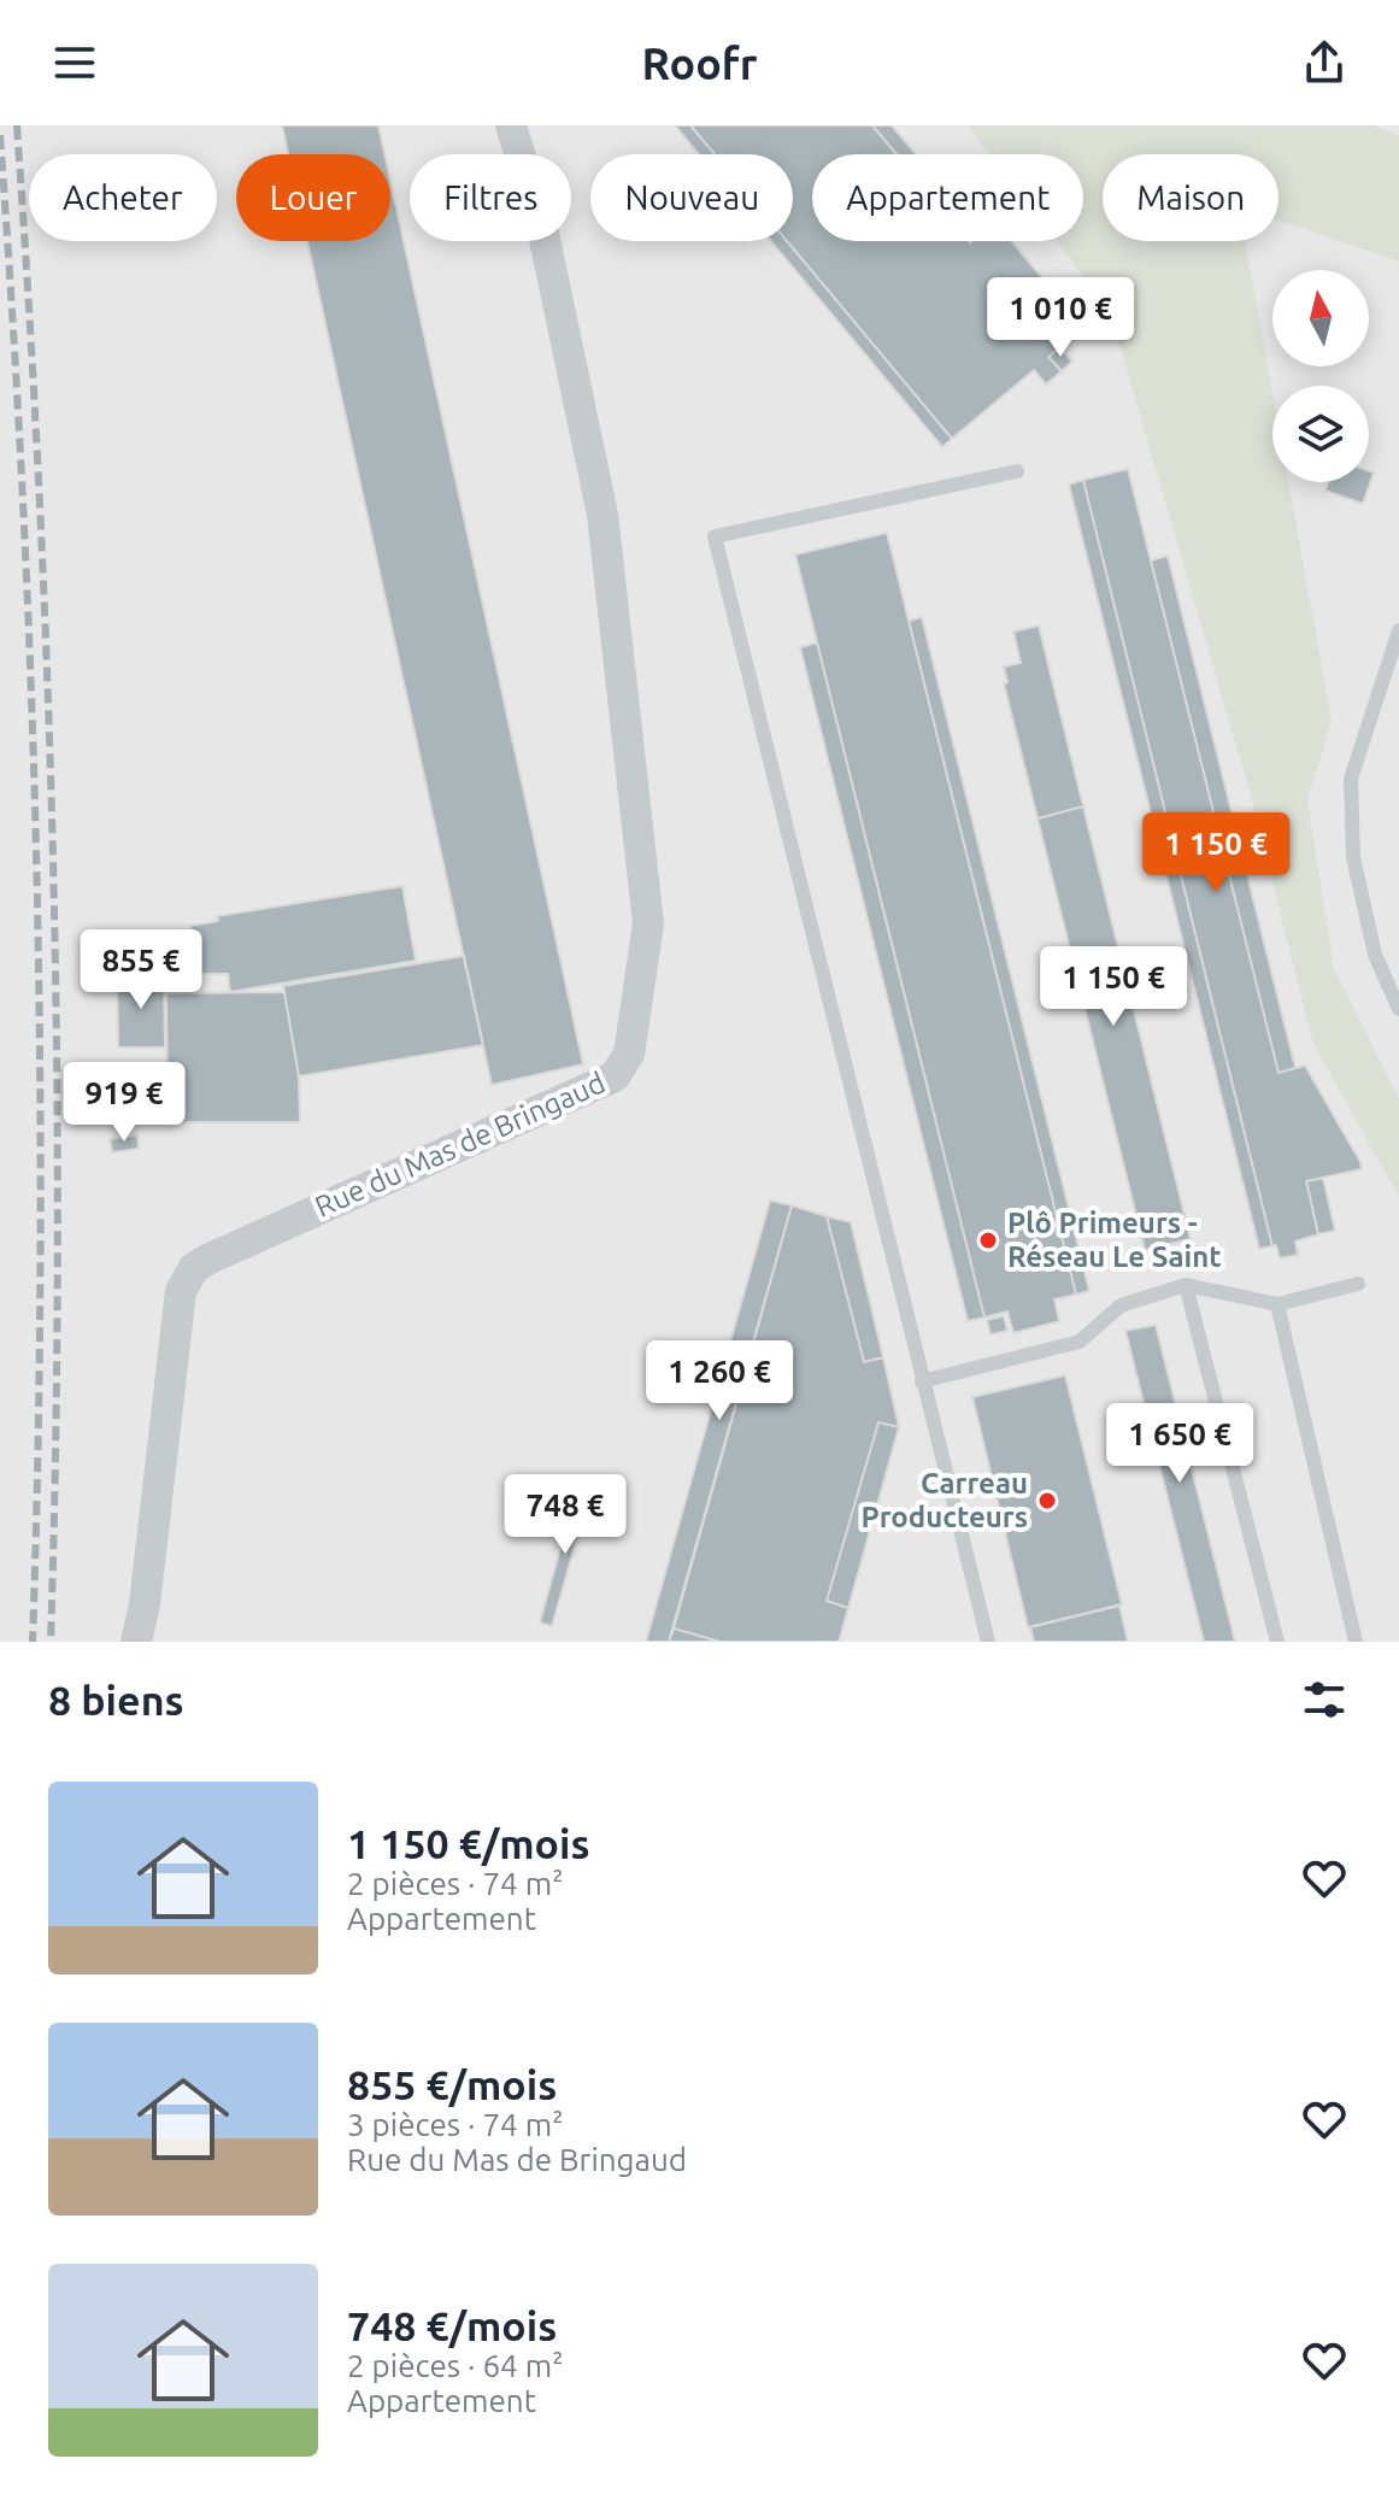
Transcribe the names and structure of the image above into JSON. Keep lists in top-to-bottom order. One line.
{"streets":{"street":["Rue du Mas de Bringaud"]},"places":["Plô Primeurs - Réseau Le Saint","Carreau Producteurs"],"north":"top","page":{"header":"Roofr","chip":["Acheter","Louer","Filtres","Nouveau","Appartement","Maison"],"price":["1 010 €","1 150 €","855 €","1 150 €","919 €","1 260 €","1 650 €","748 €"],"heading":"8 biens","list":[{"name":"1 150 €/mois","note":"2 pièces · 74 m² · Appartement"},{"name":"855 €/mois","note":"3 pièces · 74 m² · Rue du Mas de Bringaud"},{"name":"748 €/mois","note":"2 pièces · 64 m² · Appartement"}]}}
